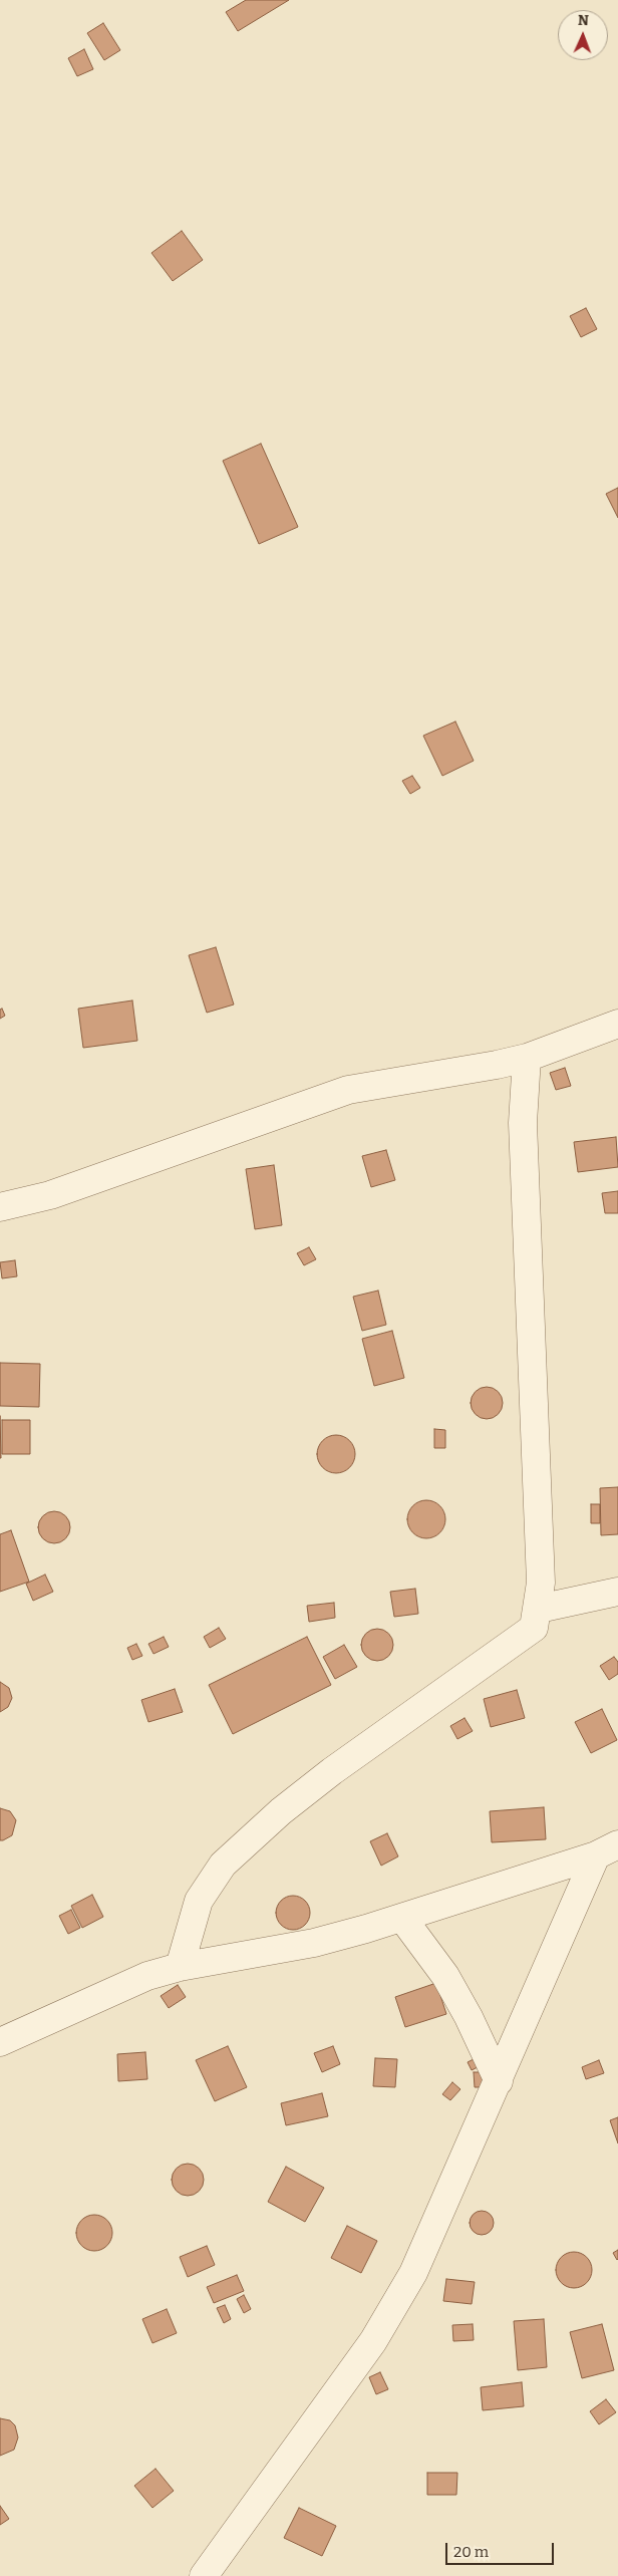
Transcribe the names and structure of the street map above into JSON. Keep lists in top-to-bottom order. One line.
{"scale_bar":"20 m","north":"top"}
